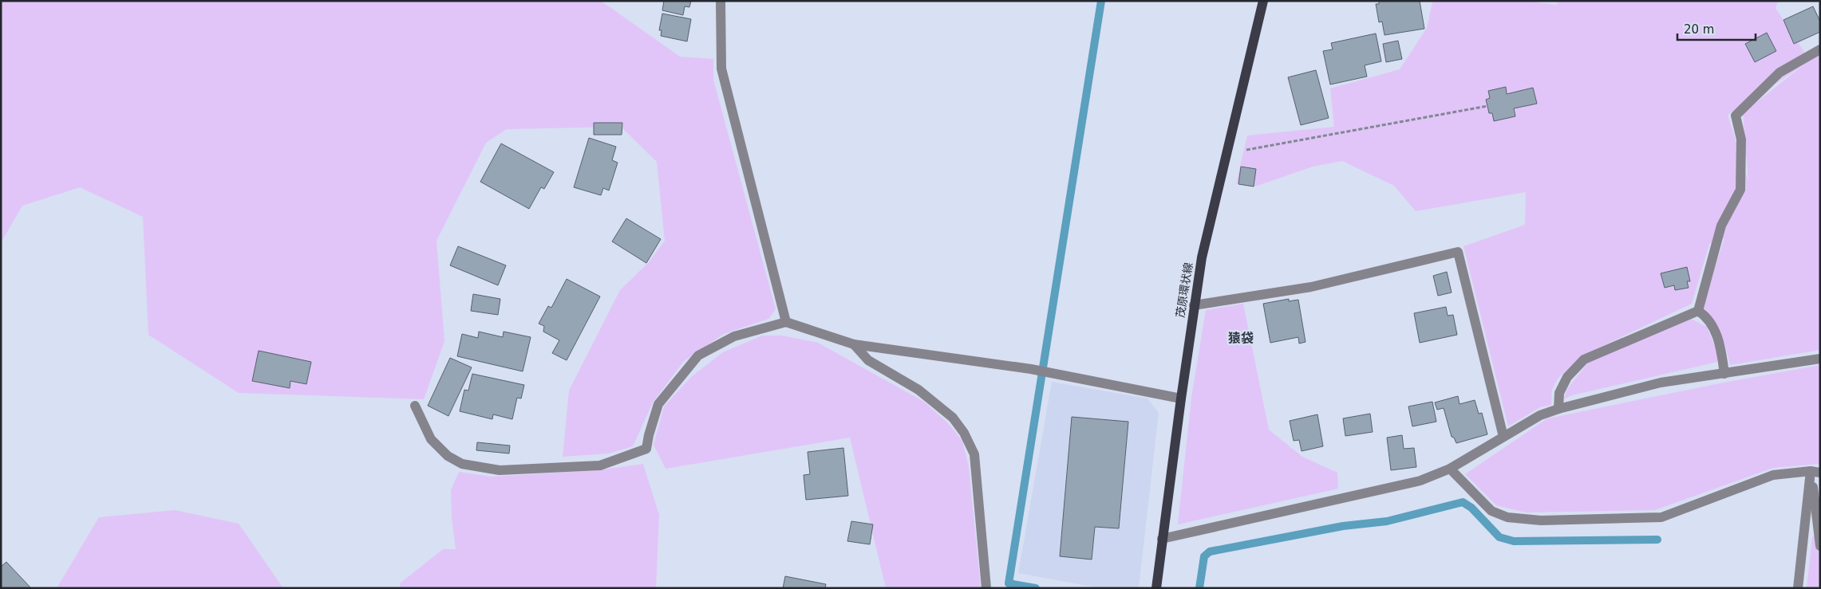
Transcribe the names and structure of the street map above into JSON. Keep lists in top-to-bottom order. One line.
{"streets":{"main road":["茂原環状線"]},"districts":["猿袋"],"scale_bar":"20 m"}
